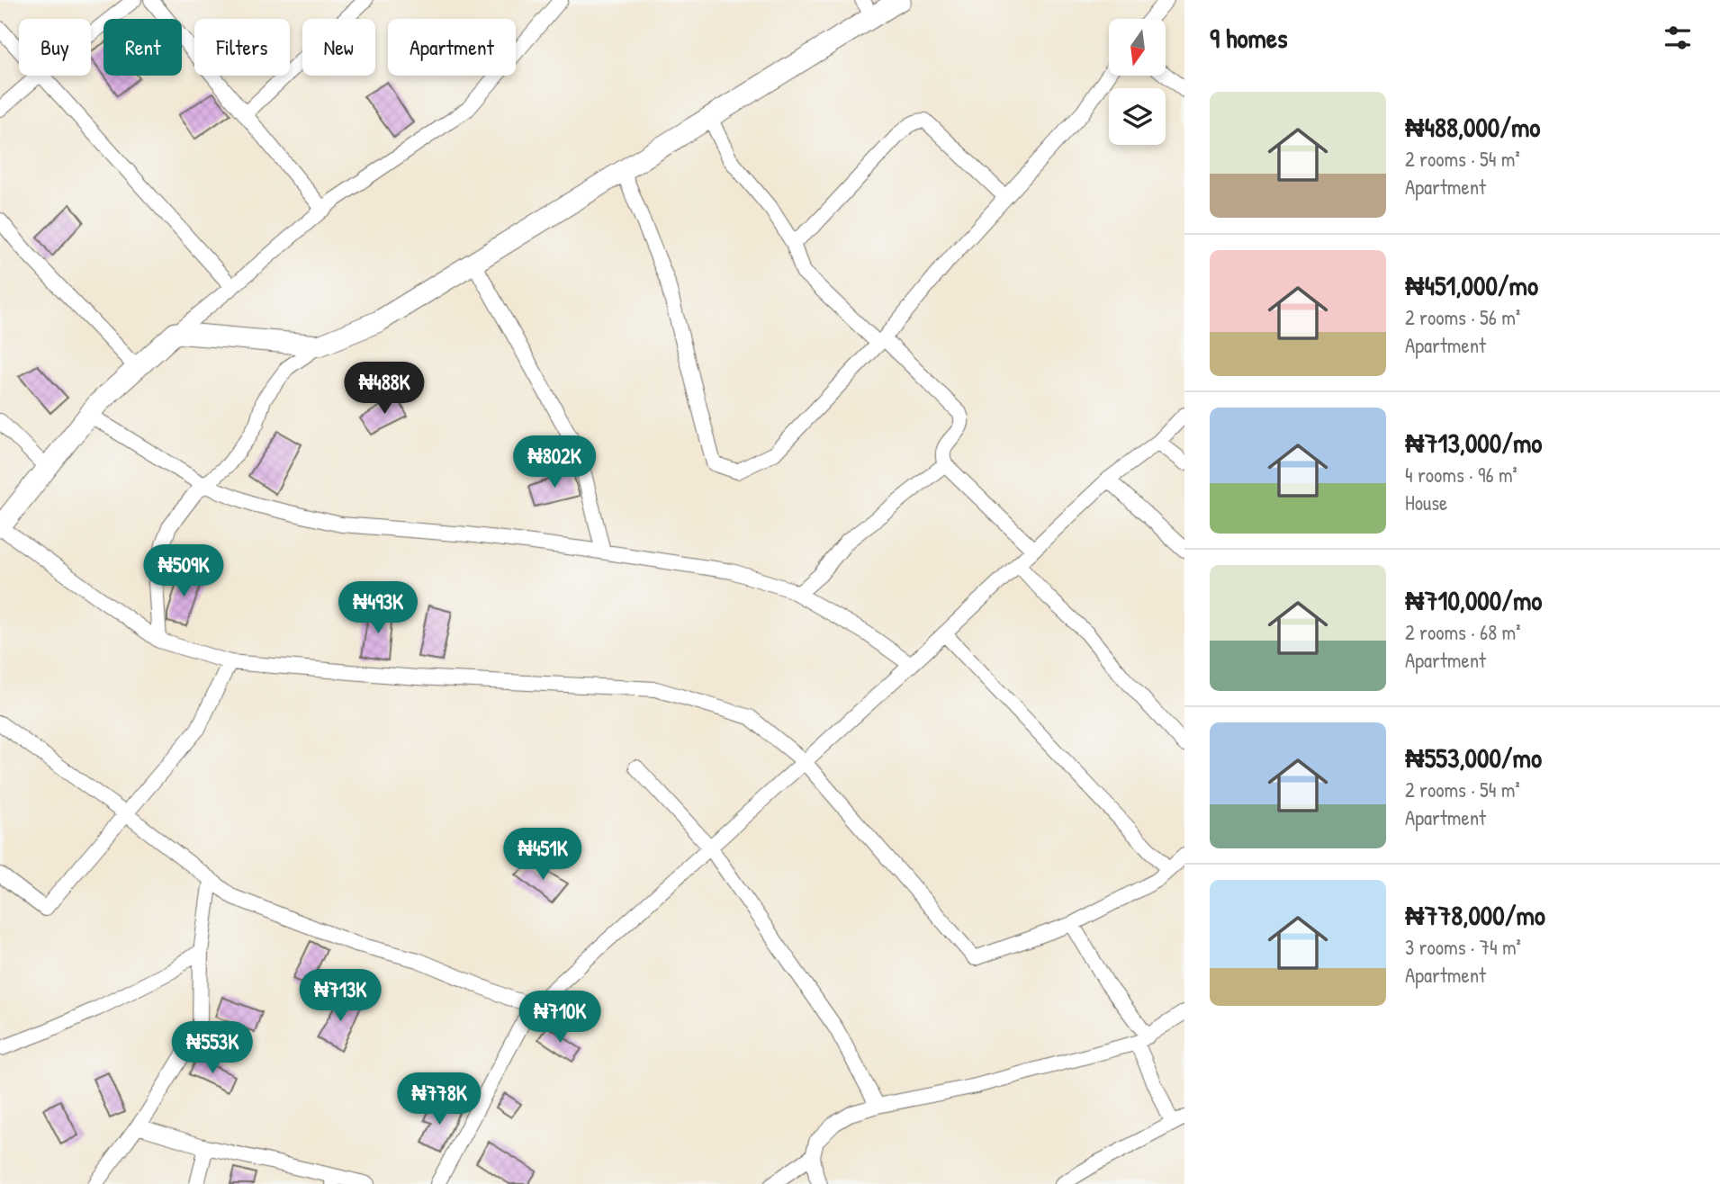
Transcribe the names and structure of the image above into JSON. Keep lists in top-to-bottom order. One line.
{"north":"bottom","page":{"heading":"9 homes","chip":["Buy","Rent","Filters","New","Apartment"],"list":[{"name":"₦488,000/mo","note":"2 rooms · 54 m² · Apartment"},{"name":"₦451,000/mo","note":"2 rooms · 56 m² · Apartment"},{"name":"₦713,000/mo","note":"4 rooms · 96 m² · House"},{"name":"₦710,000/mo","note":"2 rooms · 68 m² · Apartment"},{"name":"₦553,000/mo","note":"2 rooms · 54 m² · Apartment"},{"name":"₦778,000/mo","note":"3 rooms · 74 m² · Apartment"}],"price":["₦488K","₦802K","₦509K","₦493K","₦451K","₦713K","₦710K","₦553K","₦778K"]}}
